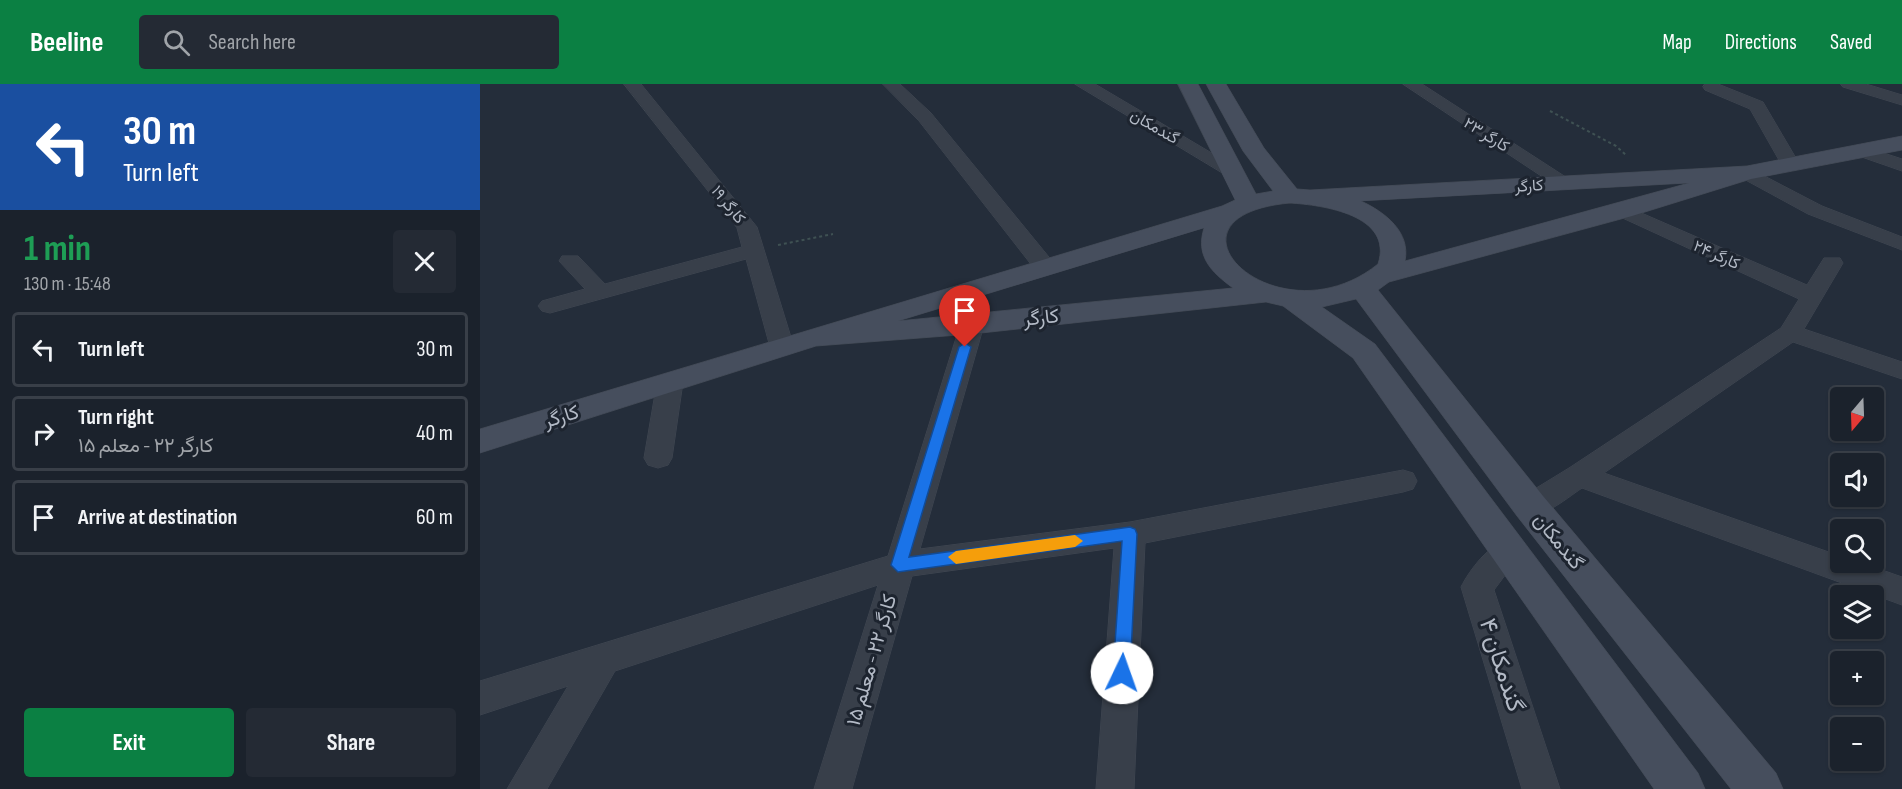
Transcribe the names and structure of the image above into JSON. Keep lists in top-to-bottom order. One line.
{"streets":{"street":["گندمکان","کارگر ۲۳","کارگر","کارگر ۱۹","کارگر ۲۴","کارگر ۲۲ - معلم ۱۵","گندمکان ۴"]},"crossings":[["گندمکان","کارگر"],["کارگر ۲۳","کارگر"],["کارگر","کارگر ۱۹"],["کارگر","کارگر ۲۴"],["کارگر","کارگر ۲۲ - معلم ۱۵"]],"north":"bottom","page":{"header":"Beeline","search":"Search here","nav":["Map","Directions","Saved"],"turn":["30 m","Turn left"],"heading":["1 min","130 m · 15:48"],"list":[{"name":"Turn left","value":"30 m"},{"name":"Turn right","note":"کارگر ۲۲ - معلم ۱۵","value":"40 m"},{"name":"Arrive at destination","value":"60 m"}],"map_buttons":["+","−"],"buttons":["Exit","Share"]}}
